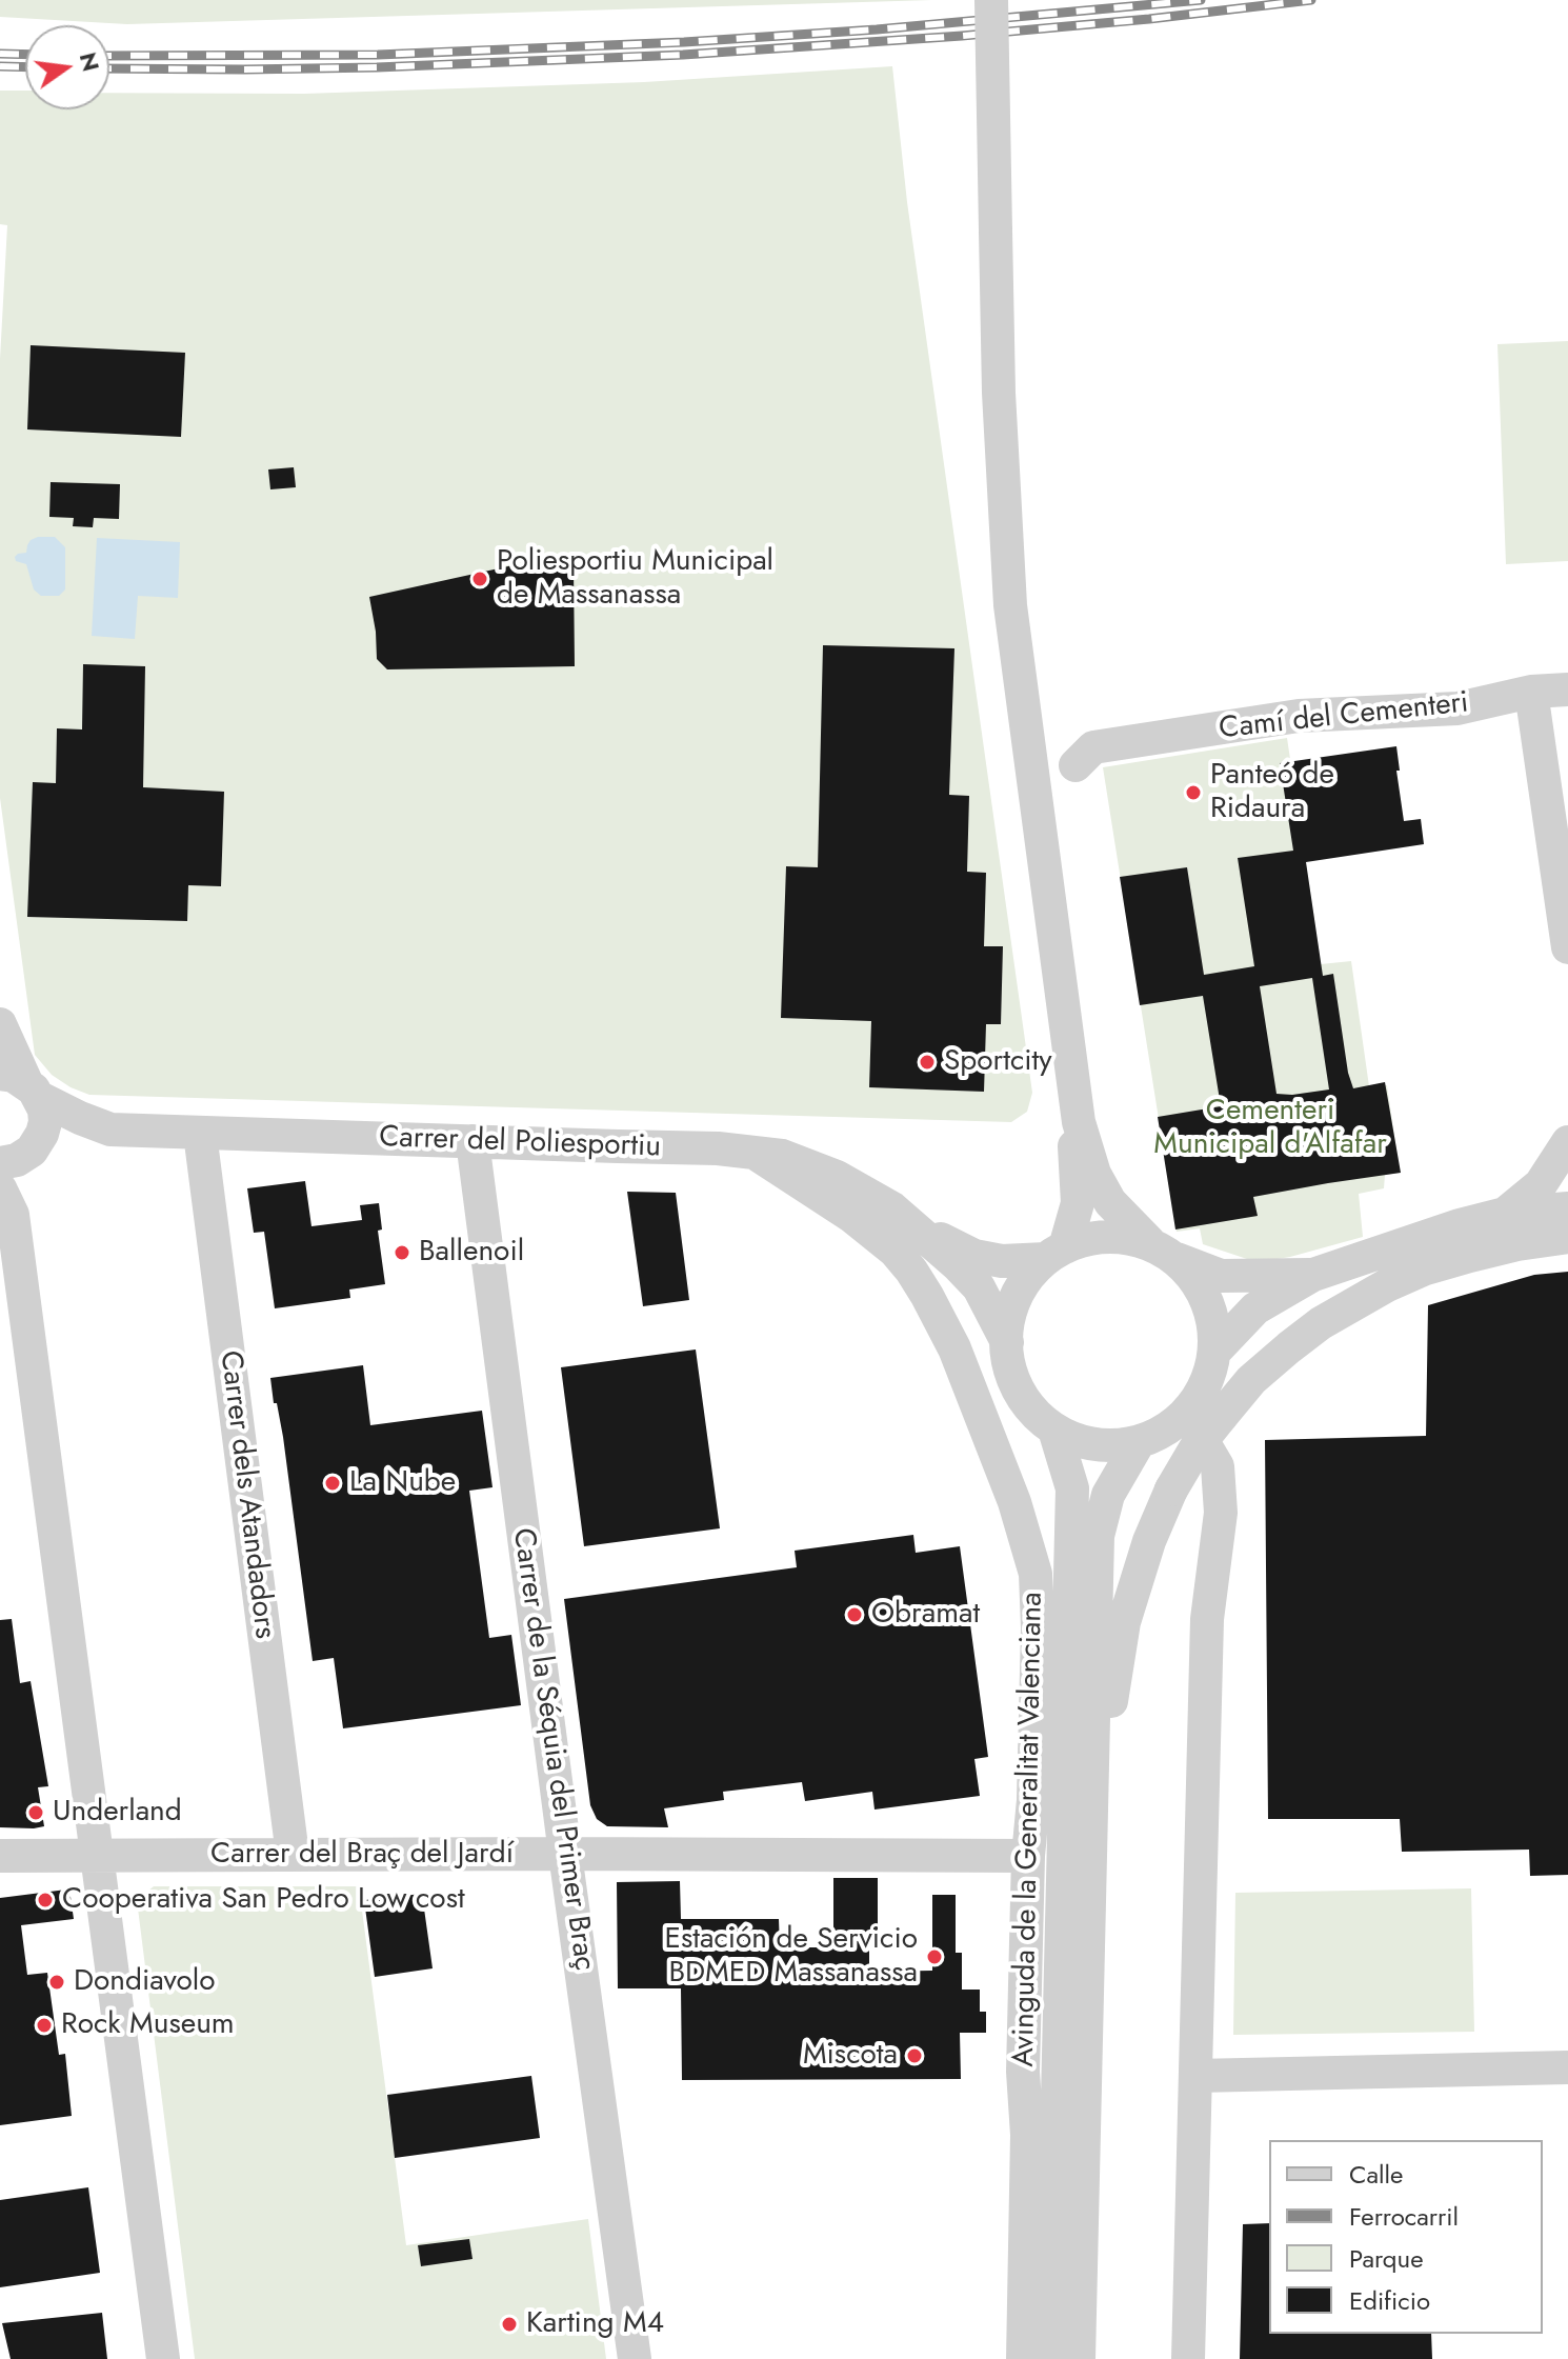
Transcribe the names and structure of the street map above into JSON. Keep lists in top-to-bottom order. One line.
{"streets":{"street":["Camí del Cementeri","Carrer del Poliesportiu","Carrer dels Atandadors","Carrer de la Séquia del Primer Braç","Avinguda de la Generalitat Valenciana","Carrer del Braç del Jardí"]},"crossings":[["Carrer del Poliesportiu","Carrer dels Atandadors"],["Carrer del Poliesportiu","Carrer de la Séquia del Primer Braç"],["Carrer del Poliesportiu","Avinguda de la Generalitat Valenciana"],["Carrer dels Atandadors","Carrer del Braç del Jardí"],["Carrer de la Séquia del Primer Braç","Carrer del Braç del Jardí"],["Avinguda de la Generalitat Valenciana","Carrer del Braç del Jardí"]],"parks":["Cementeri Municipal d'Alfafar"],"places":["Poliesportiu Municipal de Massanassa","Panteó de Ridaura","Sportcity","Ballenoil","La Nube","Obramat","Underland","Cooperativa San Pedro Low cost","Estación de Servicio BDMED Massanassa","Dondiavolo","Rock Museum","Miscota","Karting M4"],"legend":["Calle","Ferrocarril","Parque","Edificio"],"north":"right"}
